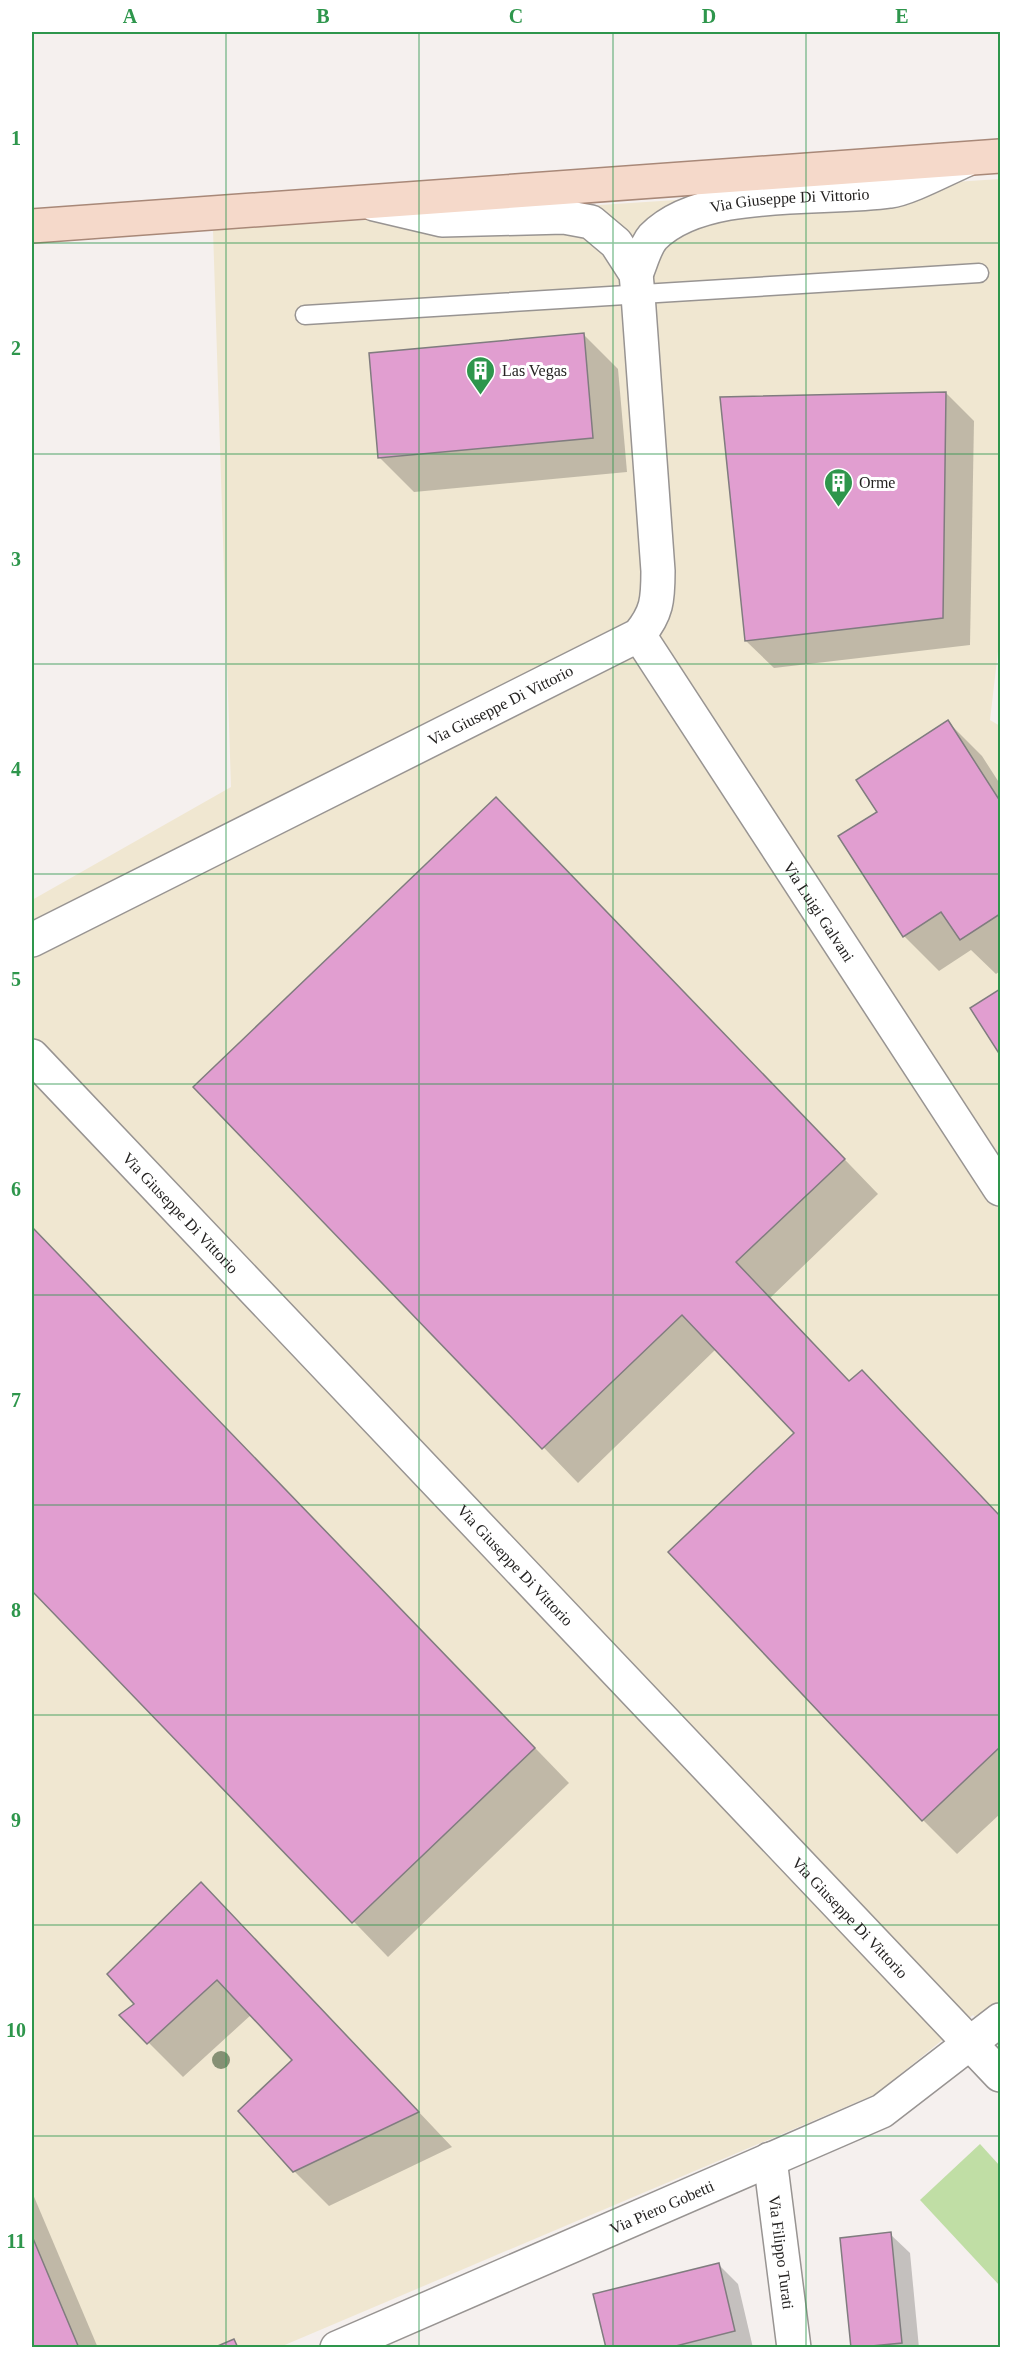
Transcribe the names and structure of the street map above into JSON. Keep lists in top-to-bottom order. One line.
{"streets":{"street":["Via Giuseppe Di Vittorio","Via Luigi Galvani","Via Piero Gobetti","Via Filippo Turati"]},"crossings":[["Via Giuseppe Di Vittorio","Via Luigi Galvani"],["Via Giuseppe Di Vittorio","Via Piero Gobetti"],["Via Piero Gobetti","Via Filippo Turati"]],"places":{"building":["Las Vegas","Orme"]},"grid":{"columns":["A","B","C","D","E"],"rows":["1","2","3","4","5","6","7","8","9","10","11"]}}
